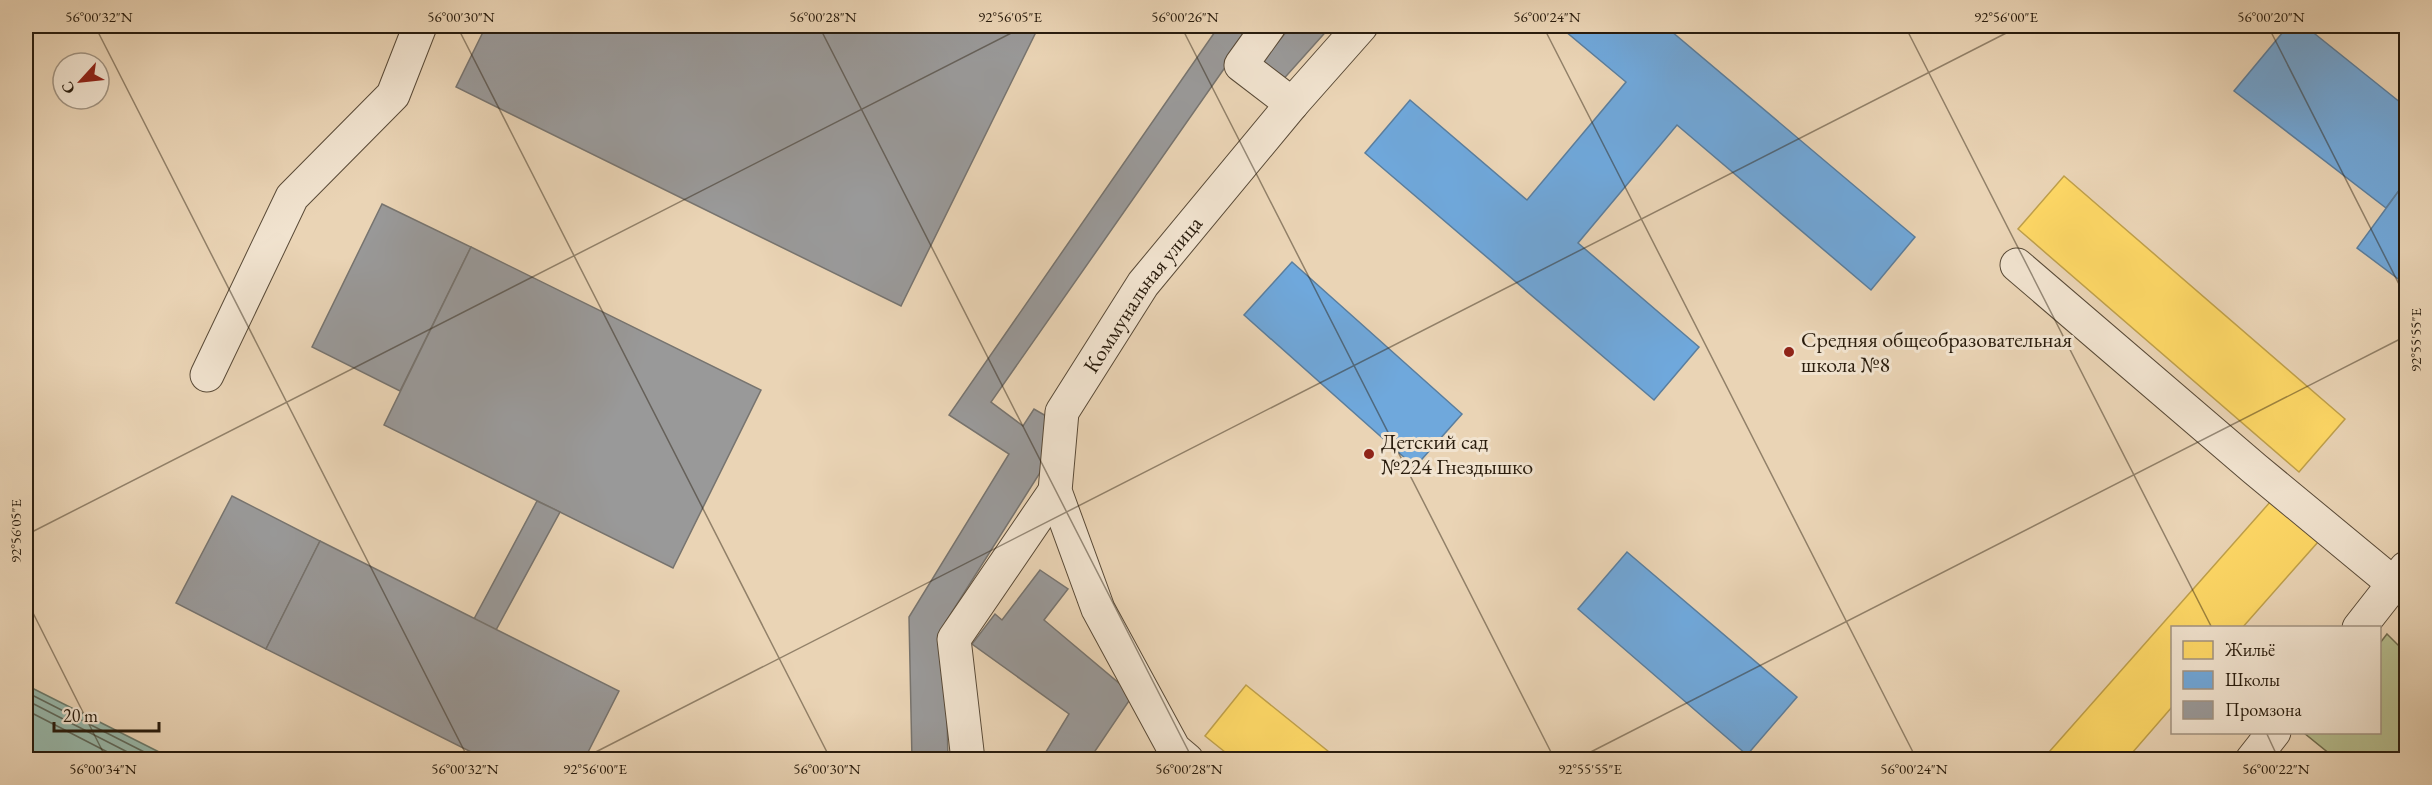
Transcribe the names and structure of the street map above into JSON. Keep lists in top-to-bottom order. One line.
{"streets":{"street":["Коммунальная улица"]},"places":["Средняя общеобразовательная школа №8","Детский сад №224 Гнездышко"],"legend":["Жильё","Школы","Промзона"],"scale_bar":"20 m","north":"bottom left","coordinates":["56°00'32\"N","56°00'30\"N","56°00'28\"N","92°56'05\"E","56°00'26\"N","56°00'24\"N","92°56'00\"E","56°00'20\"N","92°55'55\"E","56°00'34\"N","56°00'22\"N"]}
